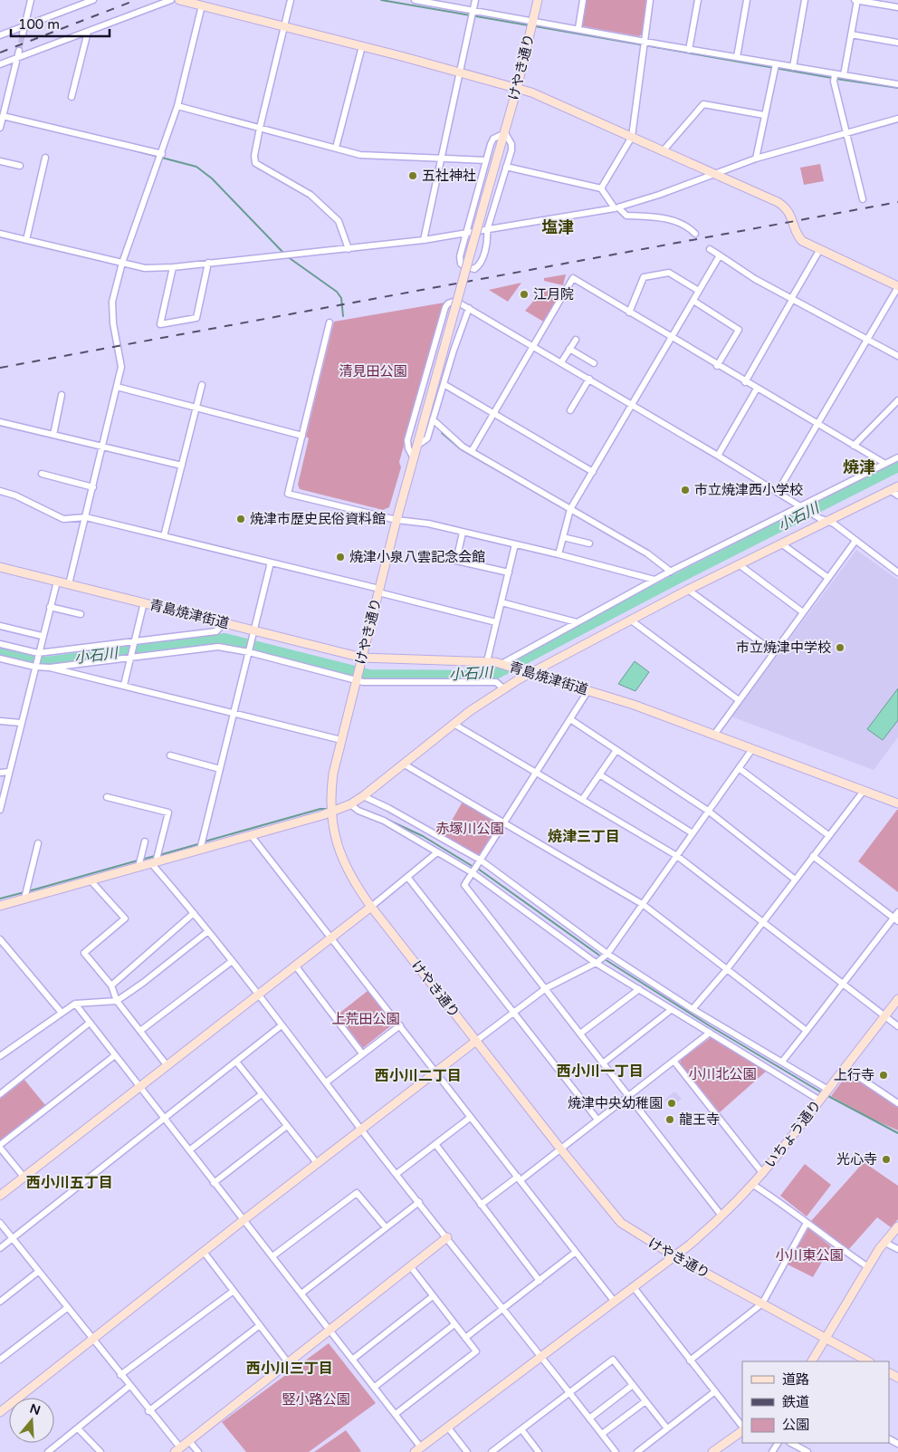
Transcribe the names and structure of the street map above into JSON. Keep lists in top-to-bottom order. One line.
{"streets":{"street":["けやき通り","青島焼津街道","いちょう通り"]},"crossings":[["けやき通り","青島焼津街道"],["けやき通り","いちょう通り"]],"districts":["塩津","焼津","焼津三丁目","西小川一丁目","西小川二丁目","西小川五丁目","西小川三丁目"],"water":["小石川"],"parks":["清見田公園","赤塚川公園","上荒田公園","小川北公園","小川東公園","竪小路公園"],"places":["五社神社","江月院","市立焼津西小学校","焼津市歴史民俗資料館","焼津小泉八雲記念会館","市立焼津中学校","上行寺","焼津中央幼稚園","龍王寺","光心寺"],"legend":["道路","鉄道","公園"],"scale_bar":"100 m","north":"top"}
